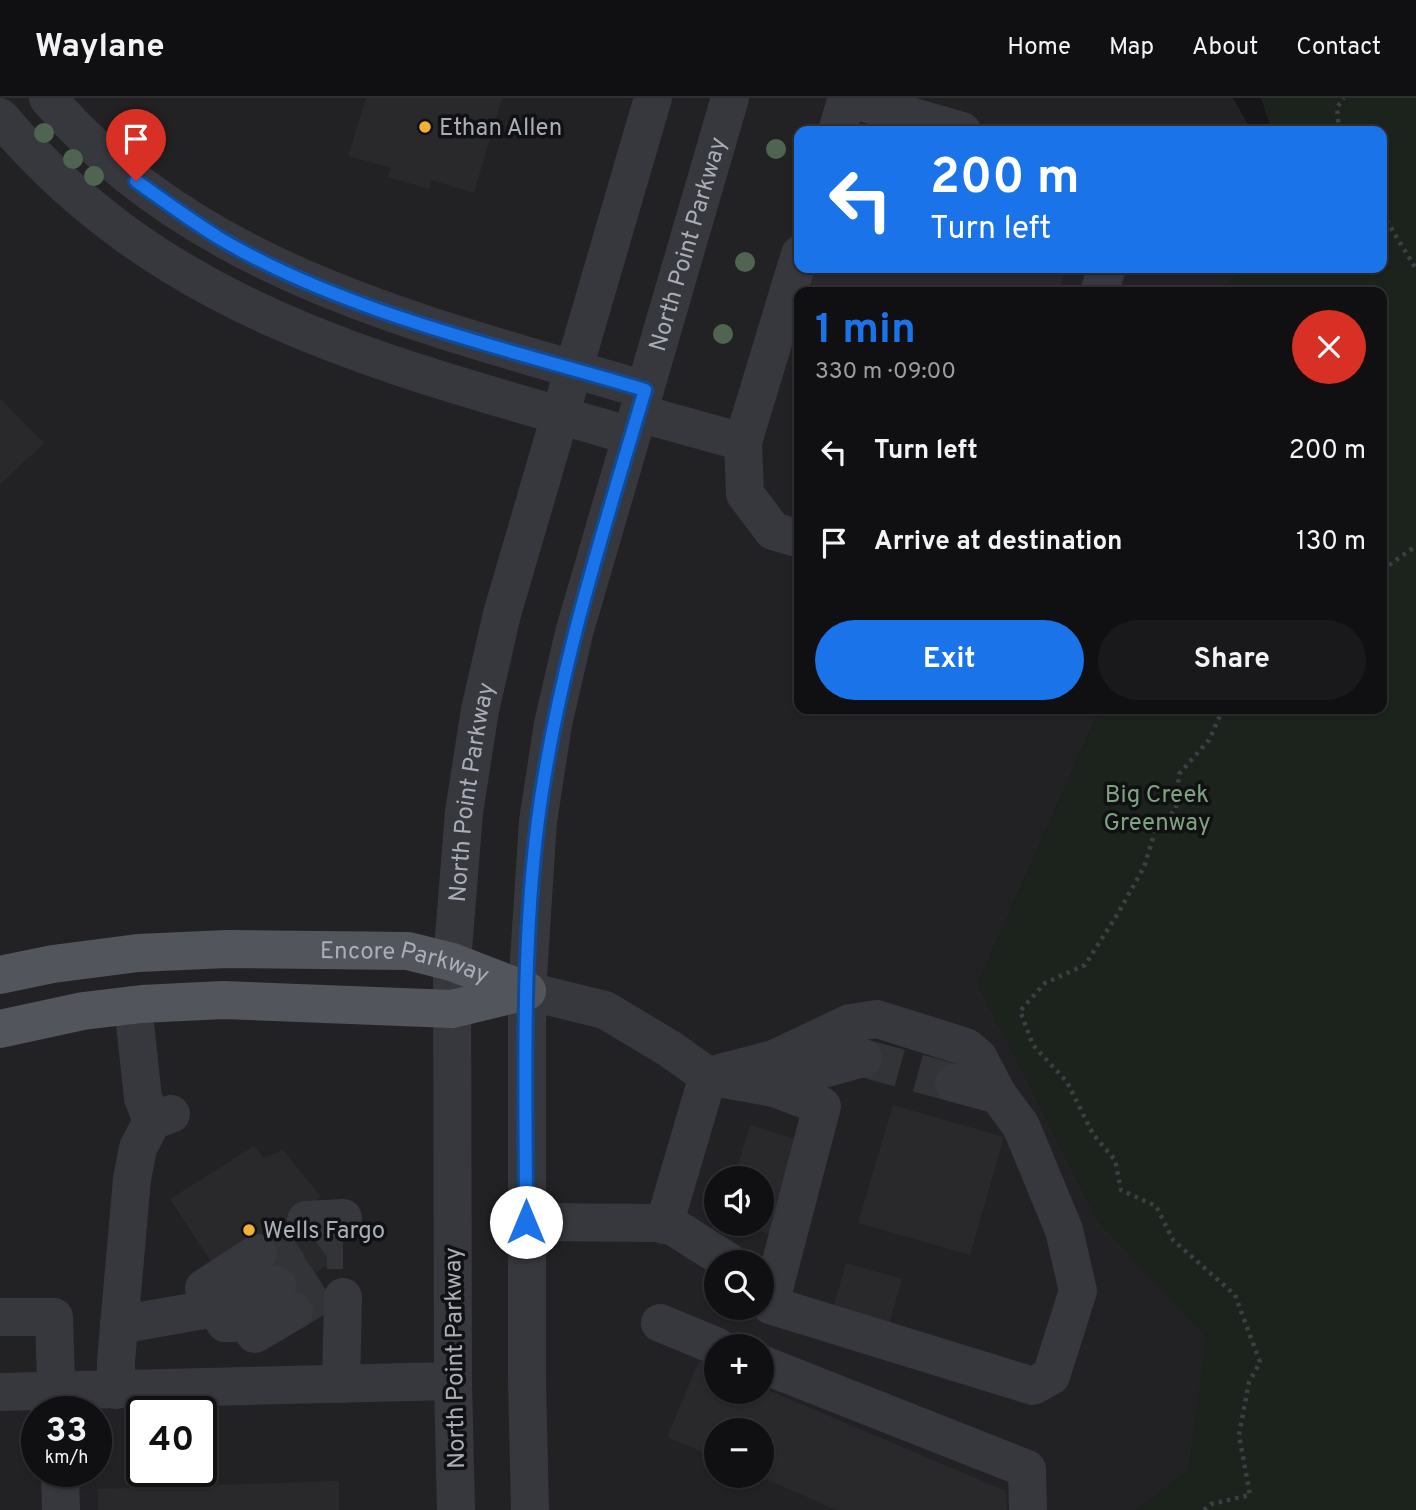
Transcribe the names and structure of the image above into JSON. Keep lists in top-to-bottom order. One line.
{"streets":{"main road":["Encore Parkway"],"street":["North Point Parkway"]},"crossings":[["North Point Parkway","Encore Parkway"]],"parks":["Big Creek Greenway"],"places":["Ethan Allen","Wells Fargo"],"page":{"header":"Waylane","nav":["Home","Map","About","Contact"],"turn":["200 m","Turn left"],"heading":["1 min","330 m · 09:00"],"list":[{"name":"Turn left","value":"200 m"},{"name":"Arrive at destination","value":"130 m"}],"buttons":["Exit","Share"],"map_buttons":["+","−"],"speed":"33 km/h","limit":"40"}}
